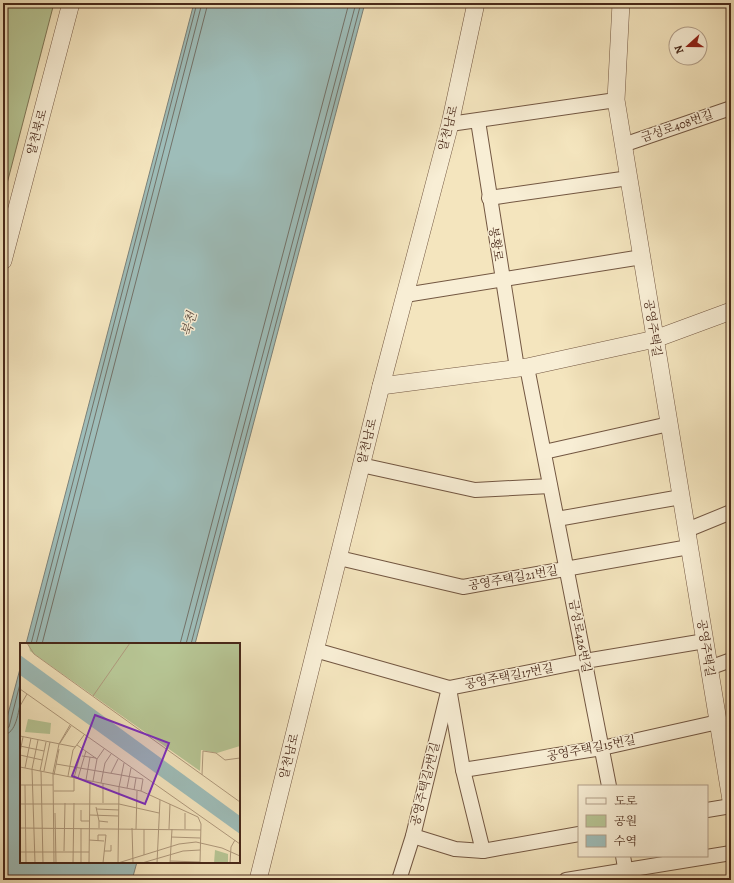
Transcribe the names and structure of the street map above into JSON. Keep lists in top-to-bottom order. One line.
{"streets":{"street":["금성로408번길","알천남로","알천북로","봉황로","공영주택길","공영주택길21번길","금성로426번길","공영주택길17번길","공영주택길15번길","공영주택길7번길"]},"crossings":[["금성로408번길","공영주택길"],["알천남로","공영주택길21번길"],["알천남로","공영주택길17번길"],["봉황로","금성로426번길"],["공영주택길","공영주택길21번길"],["공영주택길","공영주택길17번길"],["공영주택길","공영주택길15번길"],["공영주택길21번길","금성로426번길"],["금성로426번길","공영주택길17번길"],["금성로426번길","공영주택길15번길"],["공영주택길17번길","공영주택길7번길"]],"water":["북천"],"legend":["도로","공원","수역"],"north":"left"}
